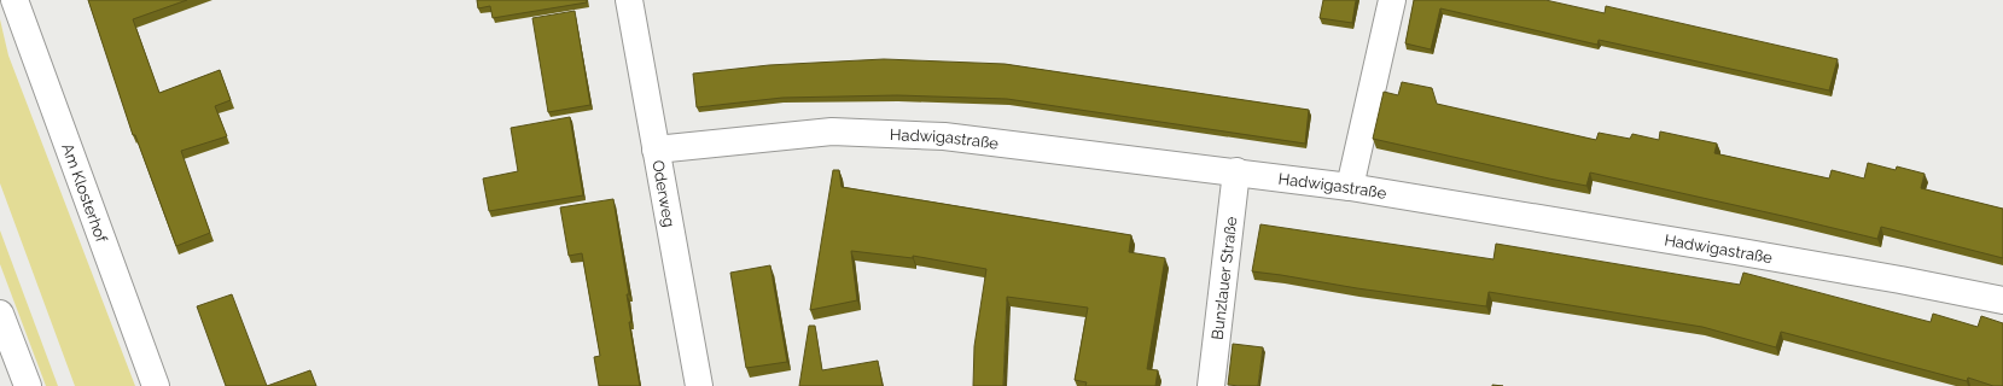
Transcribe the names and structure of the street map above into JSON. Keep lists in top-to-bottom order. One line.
{"streets":{"street":["Hadwigastraße","Am Klosterhof","Oderweg","Bunzlauer Straße"]},"crossings":[["Hadwigastraße","Oderweg"],["Hadwigastraße","Bunzlauer Straße"]]}
